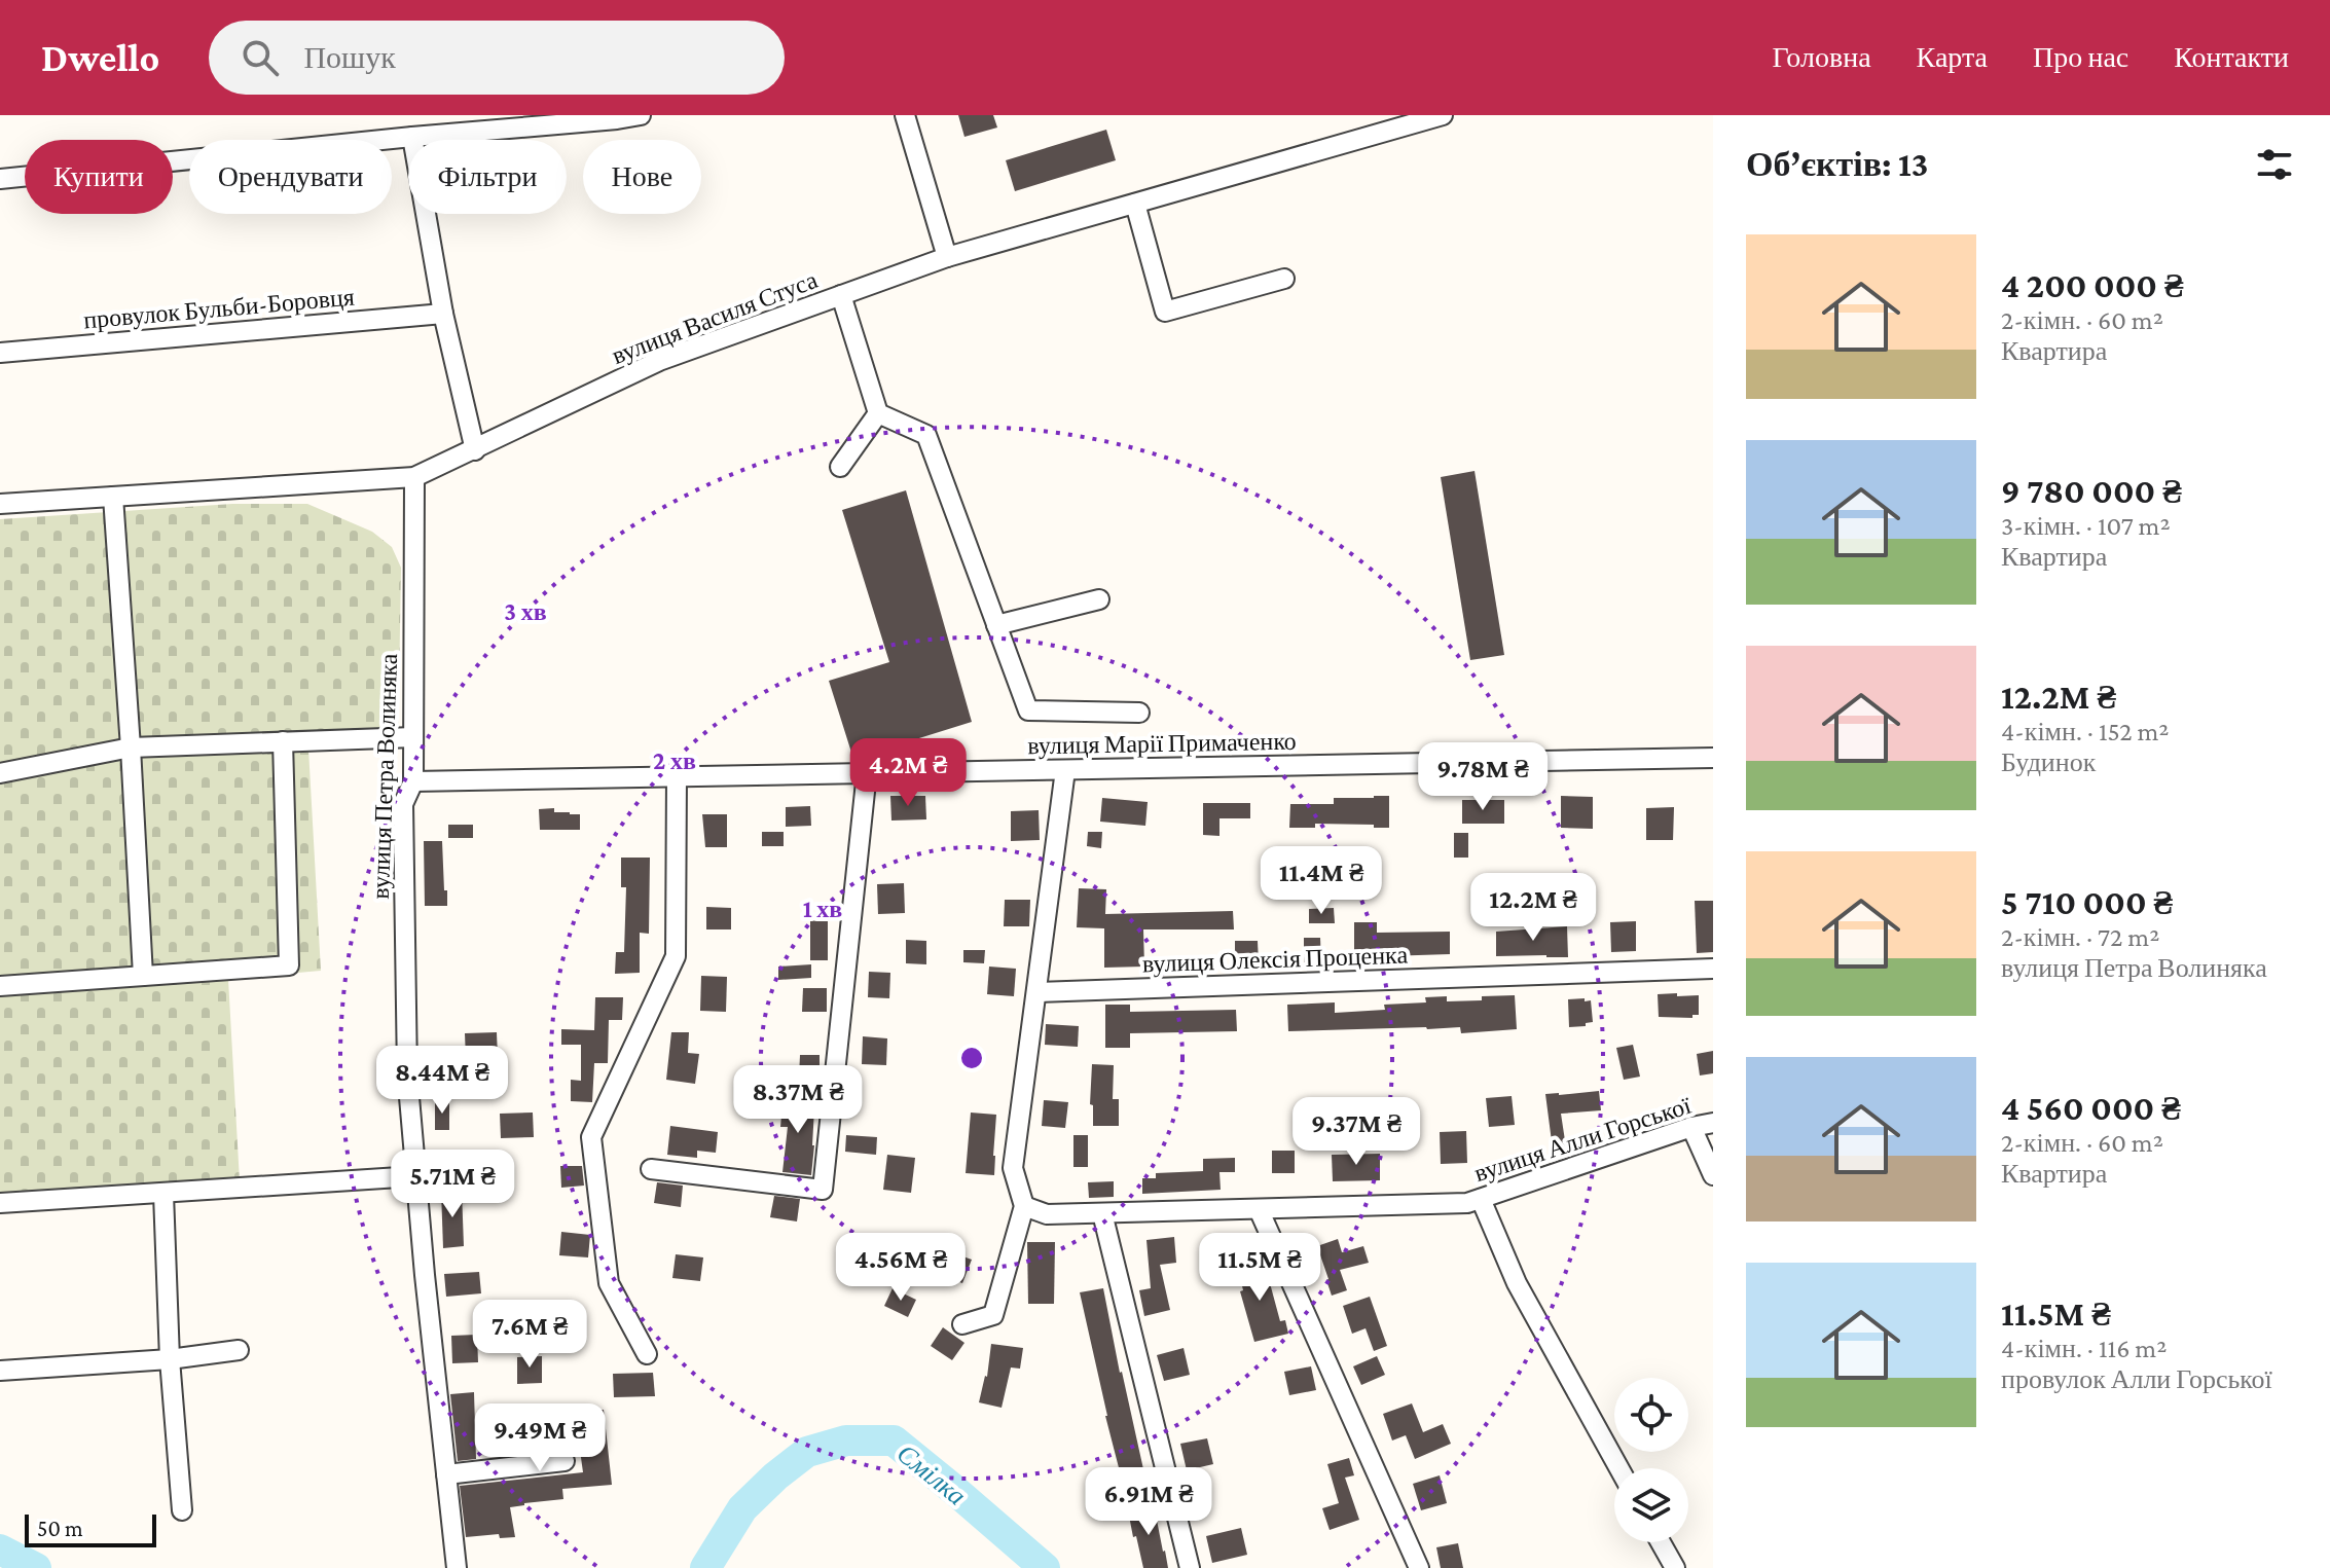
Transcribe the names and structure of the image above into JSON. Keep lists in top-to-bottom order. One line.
{"streets":{"street":["провулок Бульби-Боровця","вулиця Василя Стуса","вулиця Марії Примаченко","вулиця Петра Волиняка","вулиця Олексія Проценка","вулиця Алли Горської"]},"crossings":[["вулиця Василя Стуса","вулиця Петра Волиняка"],["вулиця Марії Примаченко","вулиця Петра Волиняка"]],"water":["Смілка"],"scale_bar":"50 m","page":{"header":"Dwello","search":"Пошук","nav":["Головна","Карта","Про нас","Контакти"],"heading":"Об’єктів: 13","chip":["Купити","Орендувати","Фільтри","Нове"],"list":[{"name":"4 200 000 ₴","note":"2-кімн. · 60 m² · Квартира"},{"name":"9 780 000 ₴","note":"3-кімн. · 107 m² · Квартира"},{"name":"12.2M ₴","note":"4-кімн. · 152 m² · Будинок"},{"name":"5 710 000 ₴","note":"2-кімн. · 72 m² · вулиця Петра Волиняка"},{"name":"4 560 000 ₴","note":"2-кімн. · 60 m² · Квартира"},{"name":"11.5M ₴","note":"4-кімн. · 116 m² · провулок Алли Горської"}],"price":["4.2M ₴","9.78M ₴","11.4M ₴","12.2M ₴","8.44M ₴","8.37M ₴","9.37M ₴","5.71M ₴","4.56M ₴","11.5M ₴","7.6M ₴","9.49M ₴","6.91M ₴"],"scale":"50 m"},"rings":["3 хв","2 хв","1 хв"]}
